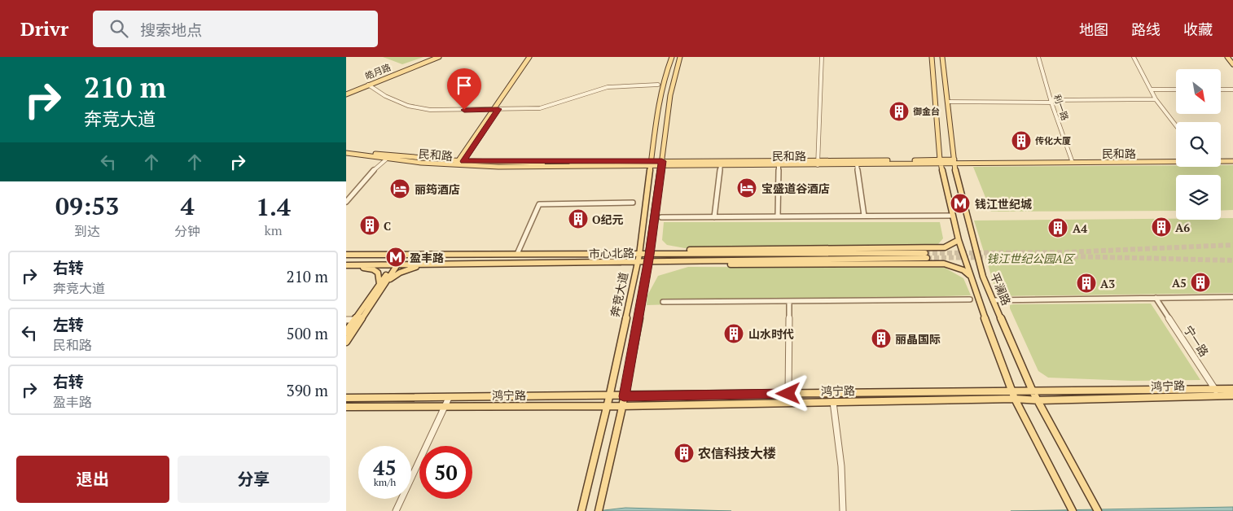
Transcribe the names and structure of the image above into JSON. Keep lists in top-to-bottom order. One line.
{"streets":{"main road":["皓月路","民和路","市心北路","平澜路","奔竞大道","鸿宁路"],"street":["利一路","宁一路"]},"crossings":[["利一路","民和路"],["民和路","平澜路"],["民和路","奔竞大道"],["市心北路","奔竞大道"],["平澜路","鸿宁路"],["奔竞大道","鸿宁路"],["宁一路","鸿宁路"]],"parks":["钱江世纪公园A区"],"places":{"building":["御金台","传化大厦","O纪元","C","A6","A4","A5","A3","山水时代","丽晶国际","农信科技大楼"],"hotel":["宝盛道谷酒店","丽筠酒店"],"metro station":["钱江世纪城","盈丰路"]},"north":"bottom right","page":{"header":"Drivr","search":"搜索地点","nav":["地图","路线","收藏"],"turn":["210 m","奔竞大道"],"eta":["09:53","到达","4","分钟","1.4","km"],"list":[{"name":"右转","note":"奔竞大道","value":"210 m"},{"name":"左转","note":"民和路","value":"500 m"},{"name":"右转","note":"盈丰路","value":"390 m"}],"speed":"45 km/h","limit":"50","buttons":["退出","分享"]}}
